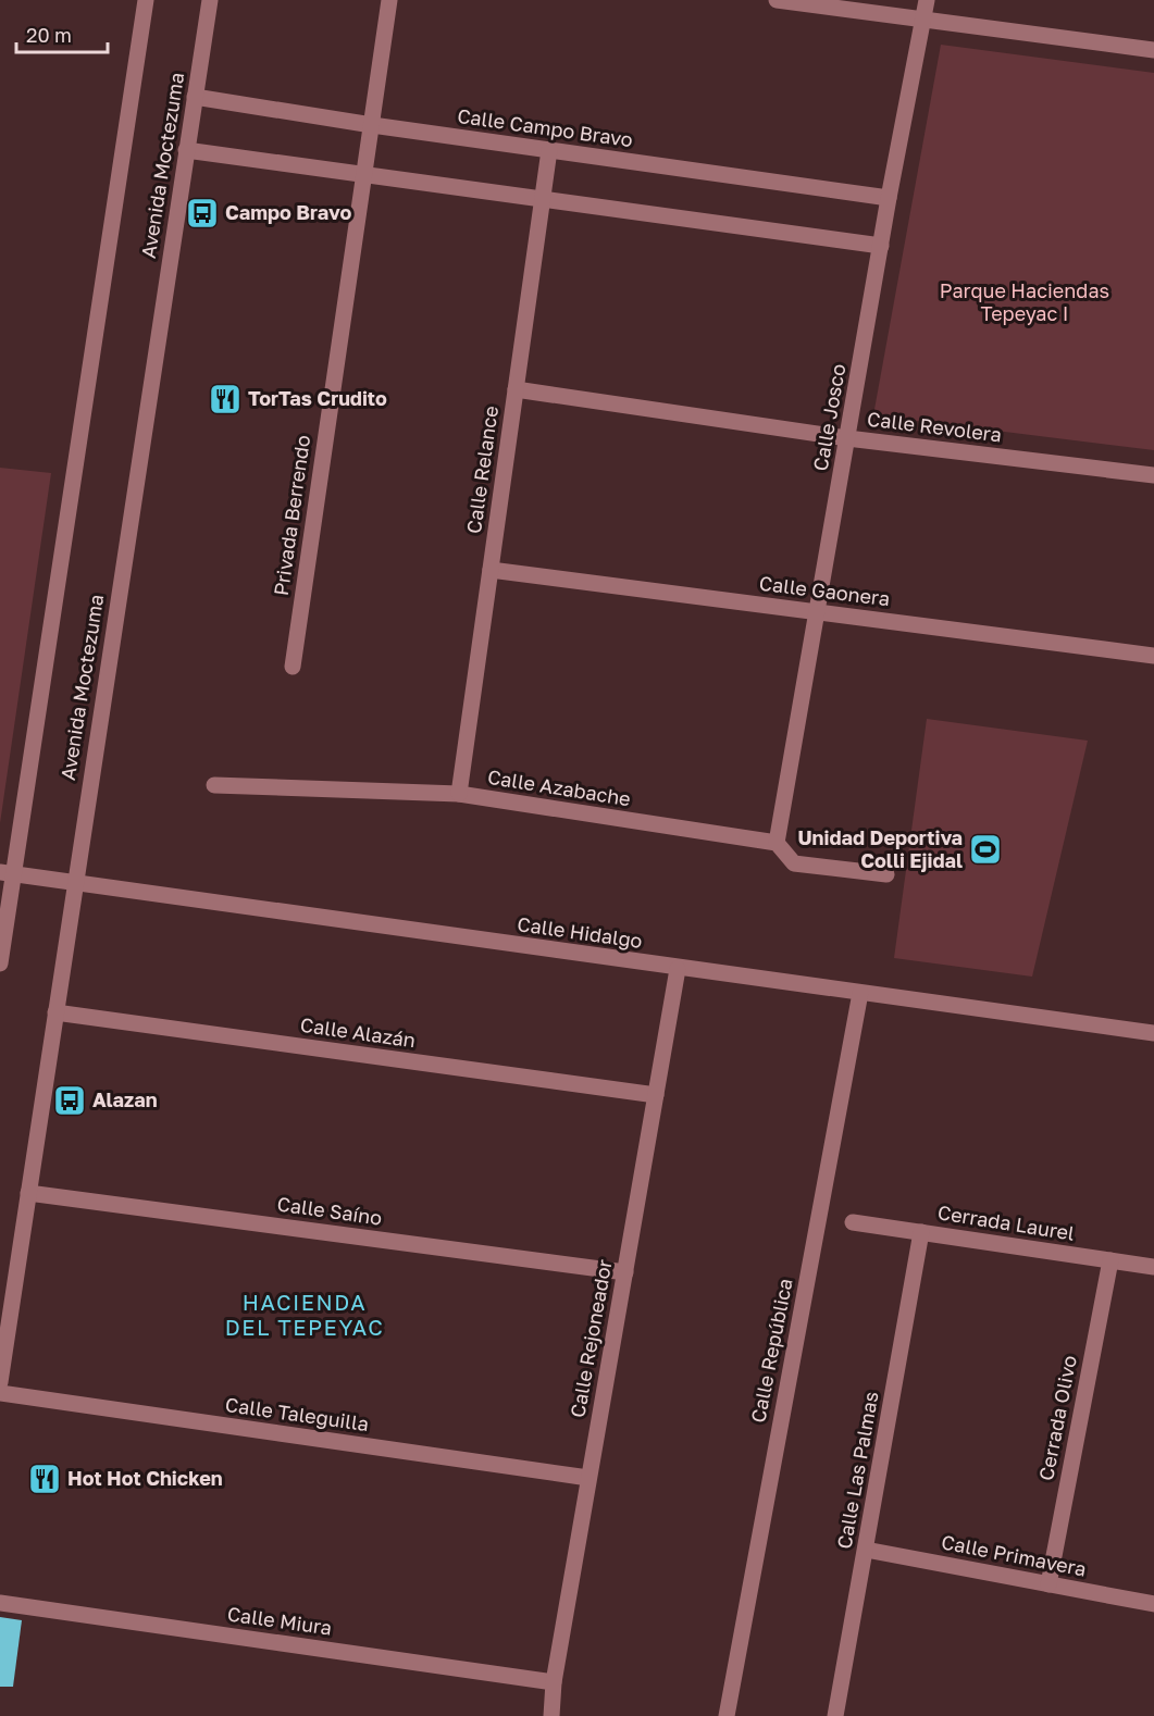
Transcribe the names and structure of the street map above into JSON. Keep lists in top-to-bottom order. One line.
{"streets":{"street":["Calle Campo Bravo","Avenida Moctezuma","Calle Josco","Calle Revolera","Calle Relance","Privada Berrendo","Calle Gaonera","Calle Azabache","Calle Hidalgo","Calle Alazán","Calle Saíno","Cerrada Laurel","Calle Rejoneador","Calle República","Calle Taleguilla","Cerrada Olivo","Calle Las Palmas","Calle Primavera","Calle Miura"]},"crossings":[["Calle Campo Bravo","Avenida Moctezuma"],["Calle Campo Bravo","Calle Josco"],["Calle Campo Bravo","Calle Relance"],["Calle Campo Bravo","Privada Berrendo"],["Avenida Moctezuma","Calle Hidalgo"],["Avenida Moctezuma","Calle Alazán"],["Avenida Moctezuma","Calle Saíno"],["Calle Josco","Calle Revolera"],["Calle Josco","Calle Gaonera"],["Calle Josco","Calle Azabache"],["Calle Revolera","Calle Relance"],["Calle Relance","Calle Gaonera"],["Calle Relance","Calle Azabache"],["Calle Hidalgo","Calle Rejoneador"],["Calle Hidalgo","Calle República"],["Calle Alazán","Calle Rejoneador"],["Calle Saíno","Calle Rejoneador"],["Cerrada Laurel","Cerrada Olivo"],["Cerrada Laurel","Calle Las Palmas"],["Calle Rejoneador","Calle Taleguilla"],["Calle Rejoneador","Calle Miura"],["Cerrada Olivo","Calle Primavera"],["Calle Las Palmas","Calle Primavera"]],"districts":["HACIENDA DEL TEPEYAC"],"parks":["Parque Haciendas Tepeyac I"],"places":{"bus stop":["Campo Bravo","Alazan"],"restaurant":["TorTas Crudito","Hot Hot Chicken"],"sports":["Unidad Deportiva Colli Ejidal"]},"scale_bar":"20 m"}
